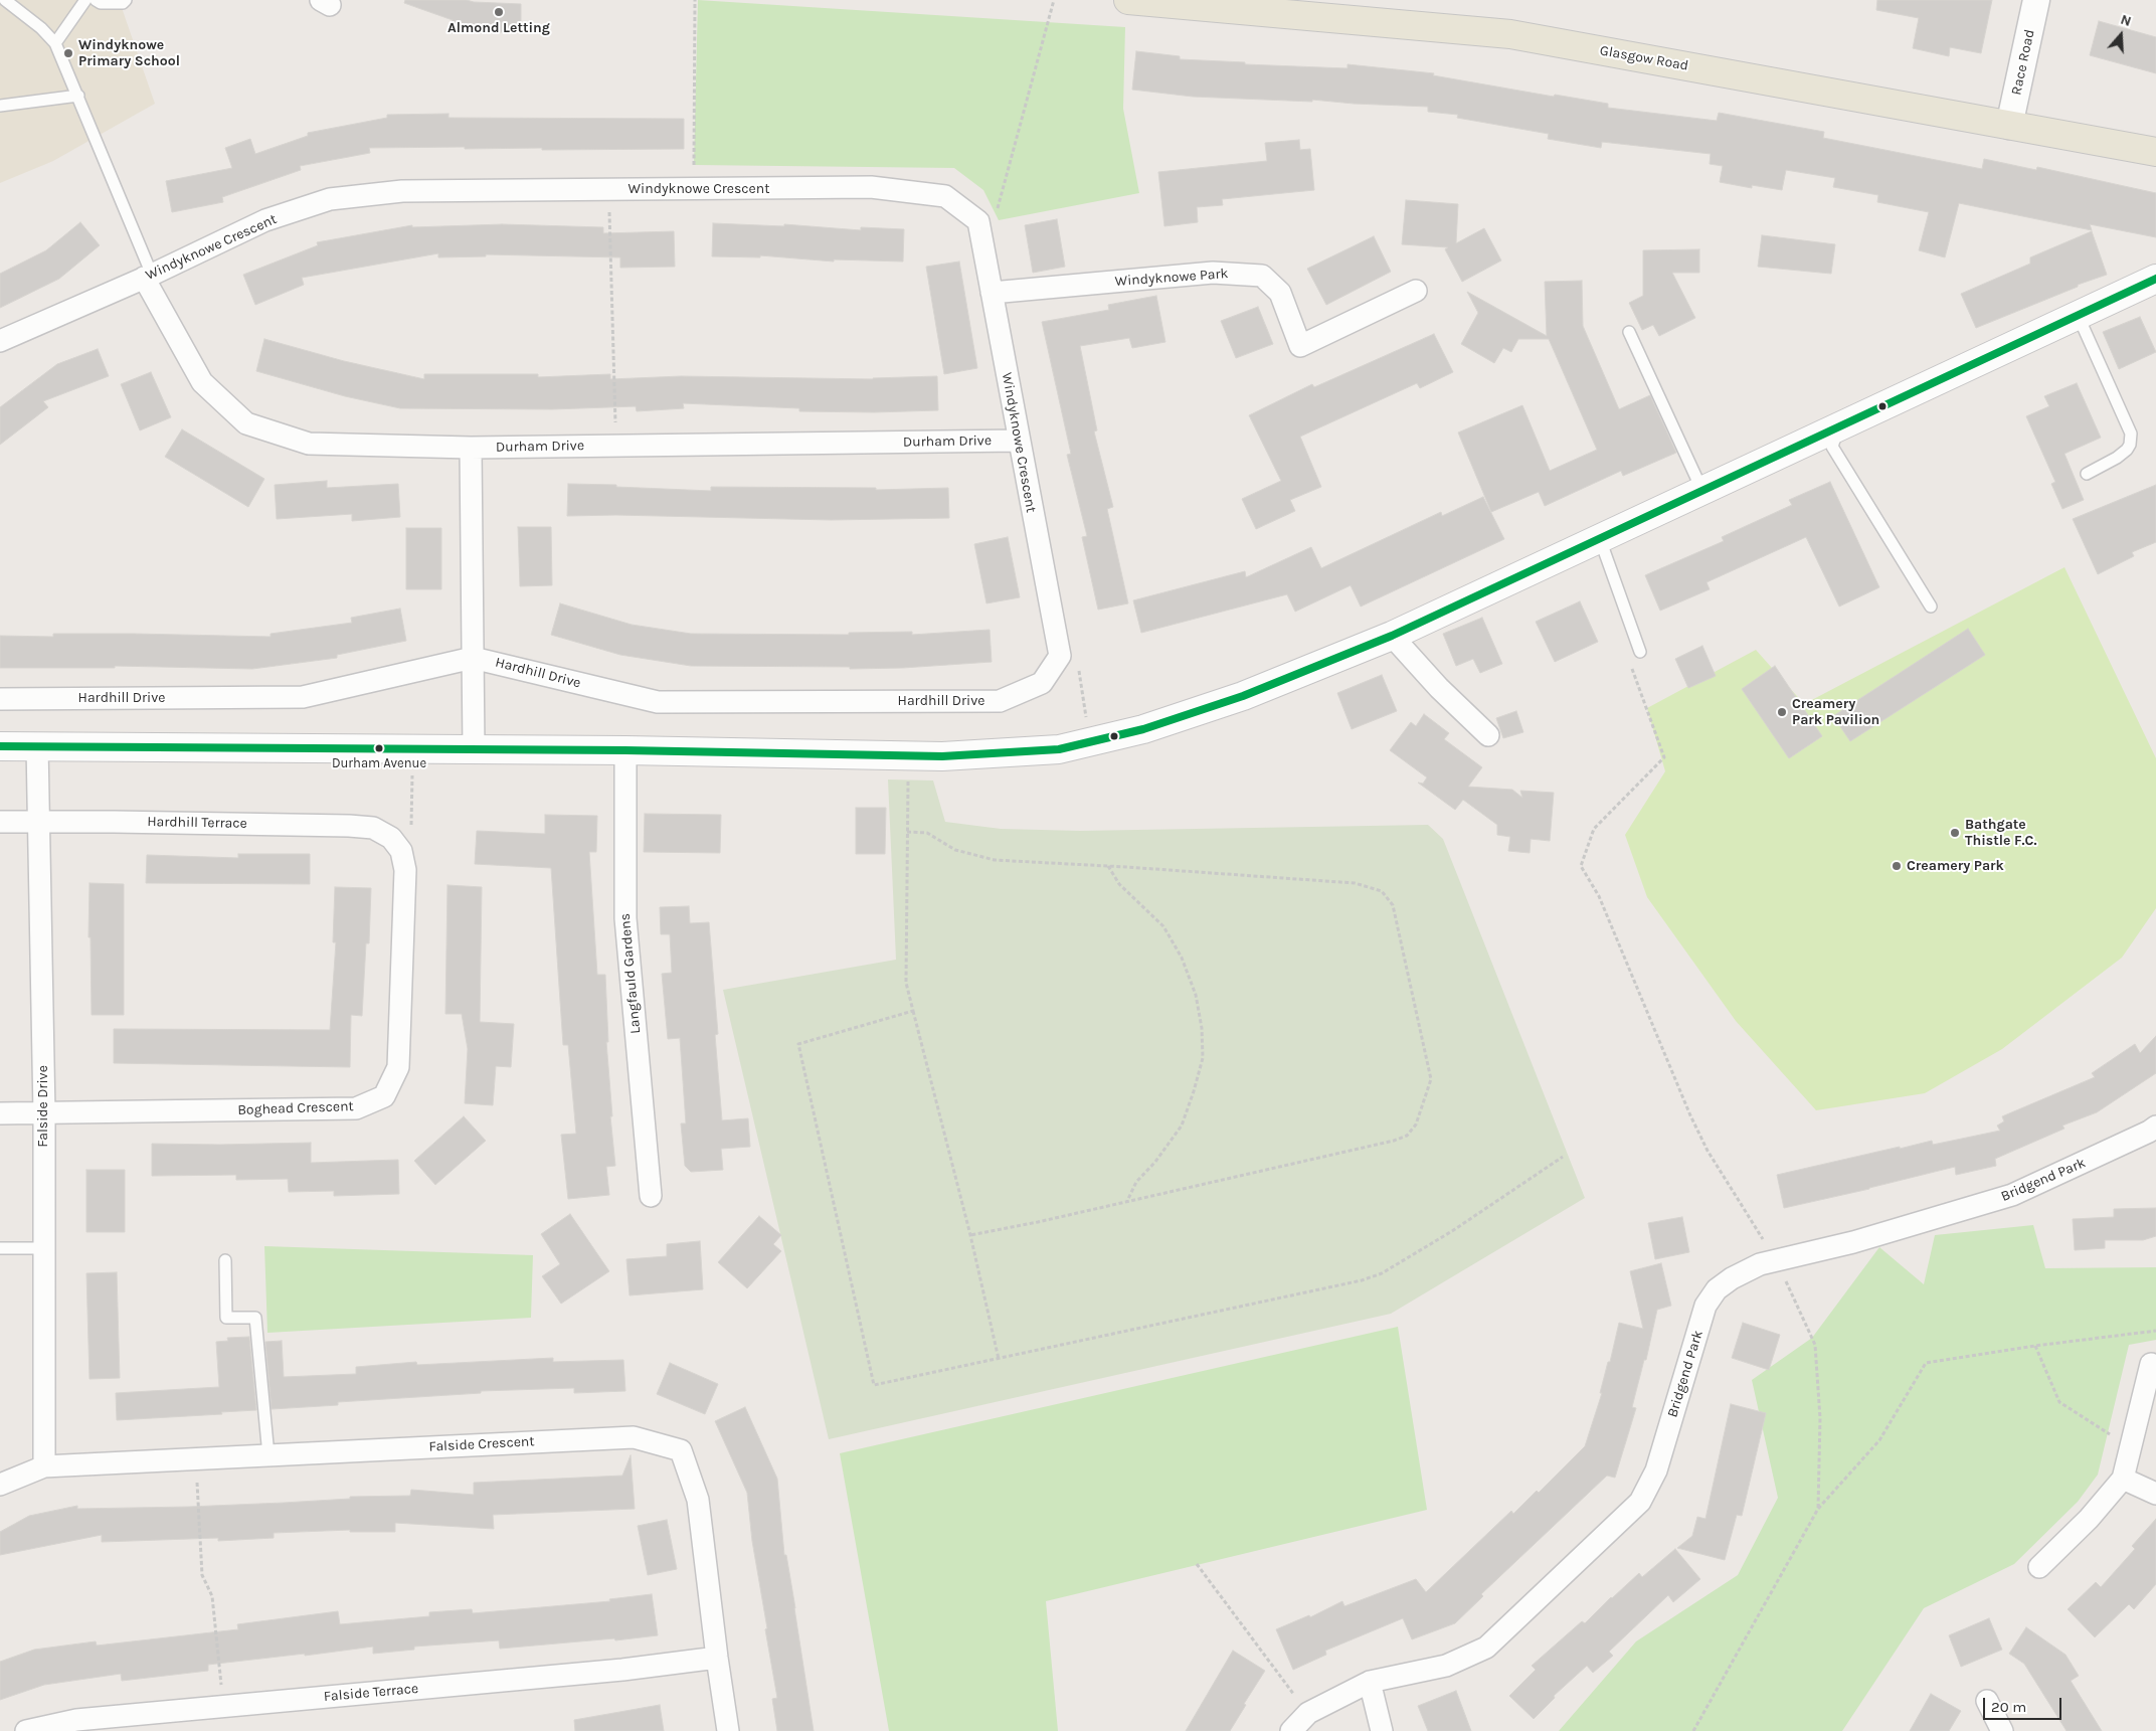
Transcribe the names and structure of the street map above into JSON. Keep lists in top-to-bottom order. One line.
{"streets":{"main road":["Glasgow Road"],"street":["Race Road","Windyknowe Crescent","Windyknowe Park","Durham Drive","Hardhill Drive","Hardhill Terrace","Langfauld Gardens","Falside Drive","Boghead Crescent","Bridgend Park","Falside Crescent","Falside Terrace"]},"crossings":[["Glasgow Road","Race Road"],["Windyknowe Crescent","Windyknowe Park"],["Windyknowe Crescent","Durham Drive"],["Windyknowe Crescent","Hardhill Drive"],["Hardhill Terrace","Falside Drive"],["Hardhill Terrace","Boghead Crescent"],["Falside Drive","Boghead Crescent"],["Falside Drive","Falside Crescent"],["Falside Crescent","Falside Terrace"]],"places":["Almond Letting","Windyknowe Primary School","Creamery Park Pavilion","Durham Avenue","Bathgate Thistle F.C.","Creamery Park"],"scale_bar":"20 m","north":"top"}
